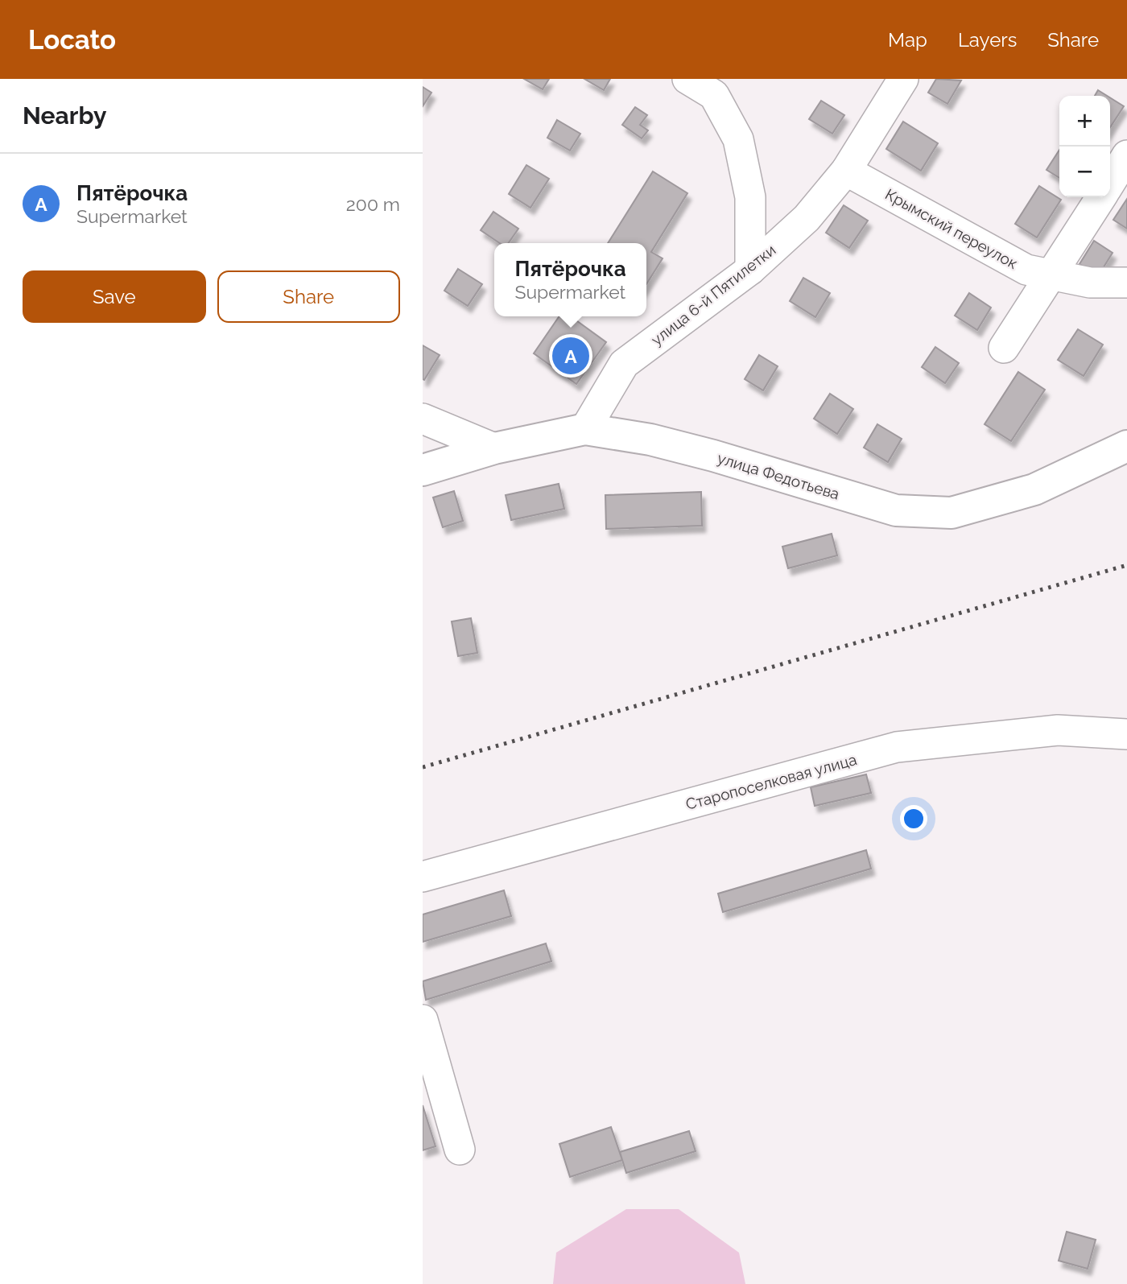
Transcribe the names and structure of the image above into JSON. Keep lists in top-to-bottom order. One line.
{"streets":{"main road":["улица Федотьева"],"street":["Крымский переулок","улица 6-й Пятилетки","Старопоселковая улица"]},"crossings":[["Крымский переулок","улица 6-й Пятилетки"],["улица 6-й Пятилетки","улица Федотьева"]],"page":{"header":"Locato","nav":["Map","Layers","Share"],"heading":"Nearby","map_buttons":["+","−"],"list":[{"mark":"A","name":"Пятёрочка","note":"Supermarket","value":"200 m"}],"popup":["Пятёрочка","Supermarket"],"buttons":["Save","Share"],"pins":"A"}}
